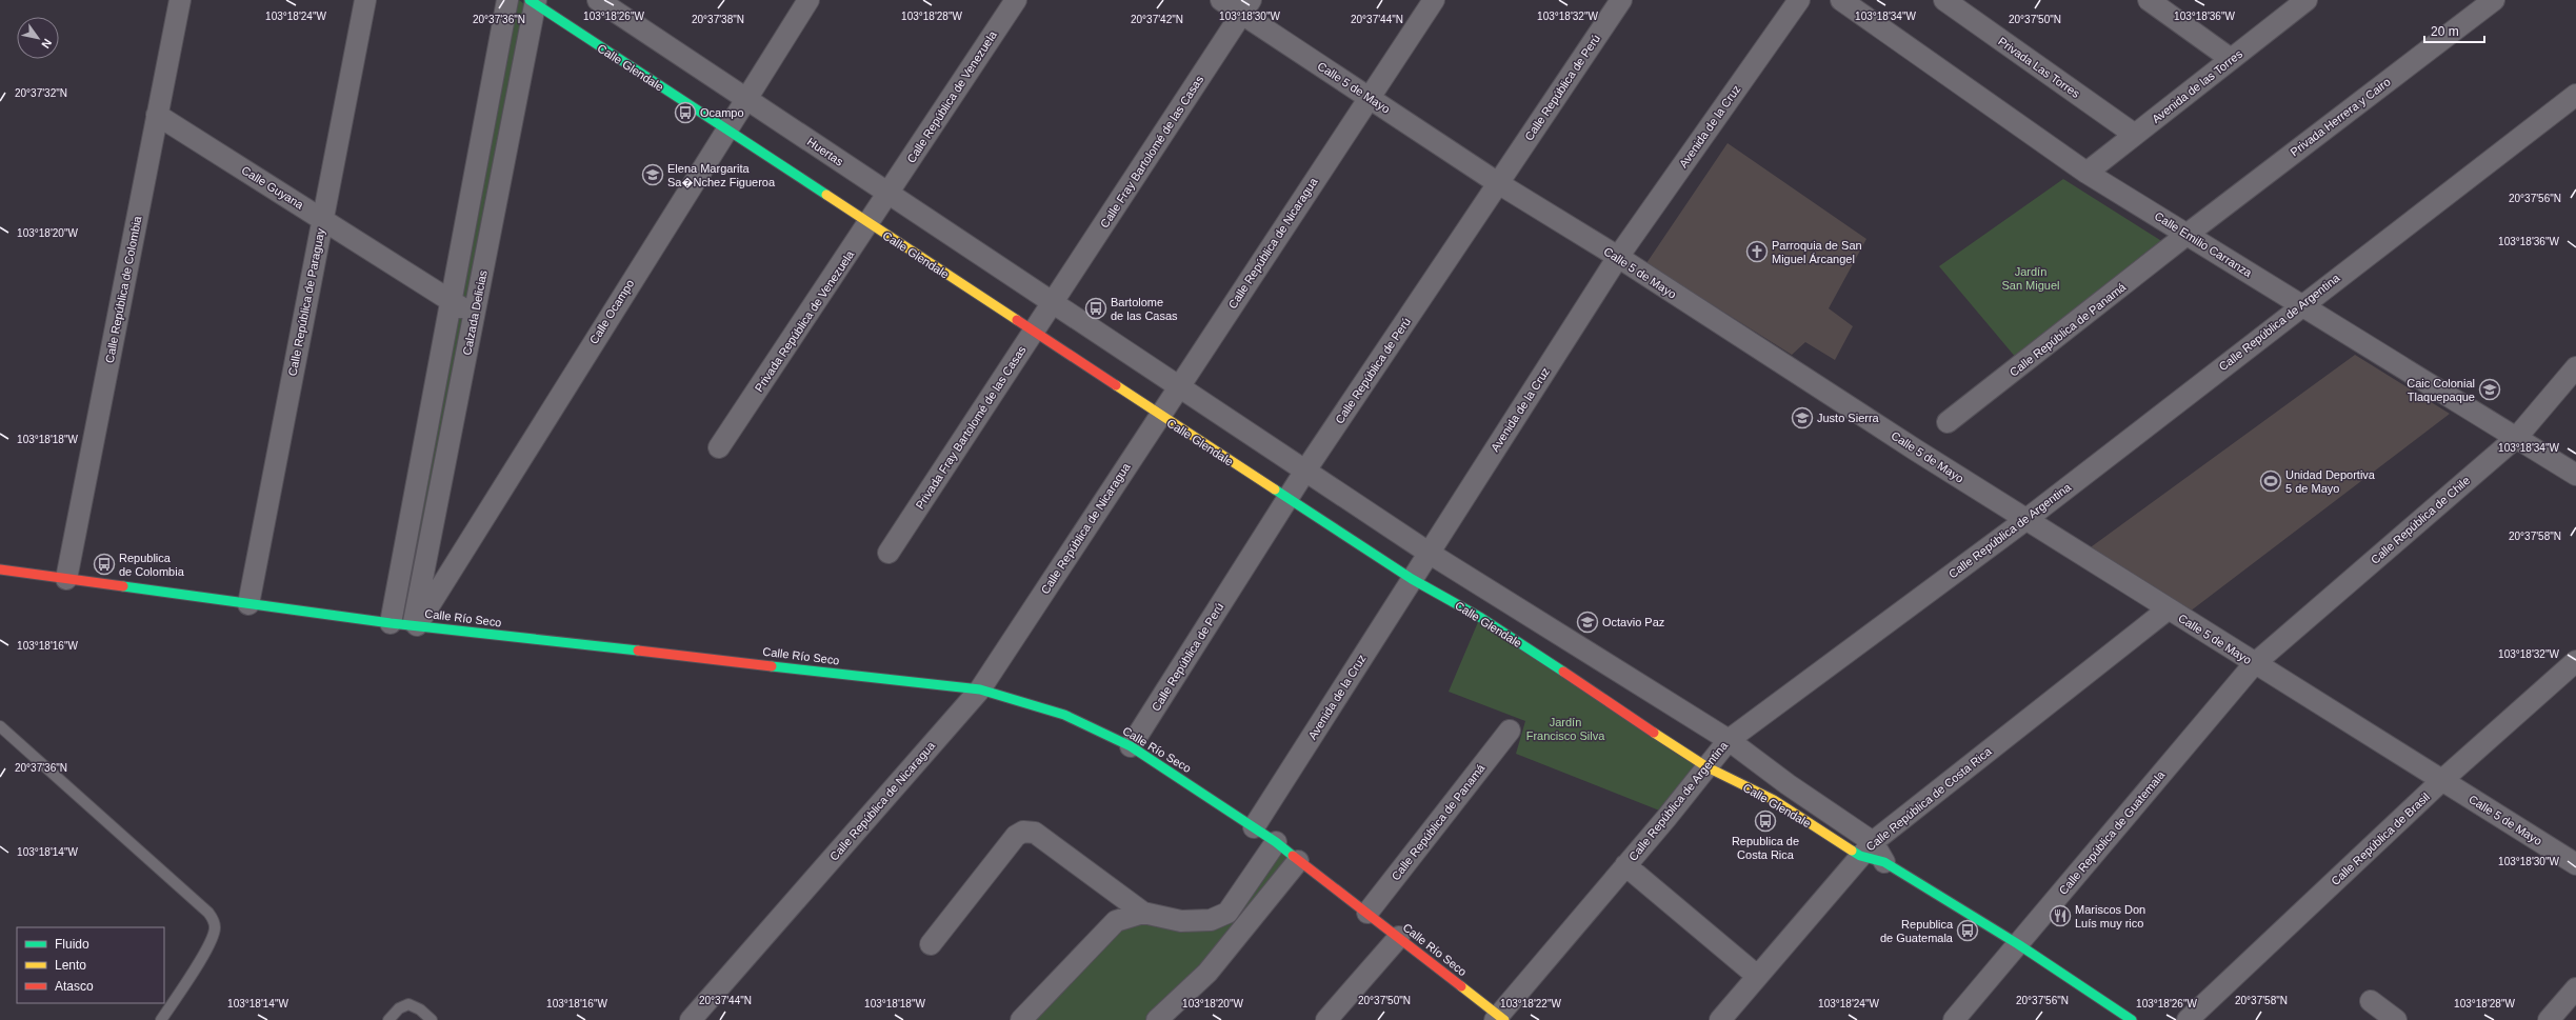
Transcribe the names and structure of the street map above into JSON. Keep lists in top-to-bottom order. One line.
{"streets":{"street":["Calle Glendale","Privada Las Torres","Avenida de las Torres","Calle 5 de Mayo","Calle República de Perú","Calle República de Venezuela","Privada Herrera y Cairo","Avenida de la Cruz","Huertas","Calle Fray Bartolomé de las Casas","Calle Guyana","Calle República de Nicaragua","Calle Emilio Carranza","Calle República de Colombia","Calle República de Paraguay","Calle Ocampo","Calzada Delicias","Privada República de Venezuela","Calle República de Argentina","Calle República de Panamá","Privada Fray Bartolomé de las Casas","Calle República de Chile","Calle Río Seco","Calle República de Costa Rica","Calle República de Guatemala","Calle República de Brasil"]},"crossings":[["Calle Glendale","Calle República de Perú"],["Calle Glendale","Avenida de la Cruz"],["Calle Glendale","Huertas"],["Calle Glendale","Calle Fray Bartolomé de las Casas"],["Calle Glendale","Calle República de Nicaragua"],["Calle Glendale","Calle Ocampo"],["Calle Glendale","Calzada Delicias"],["Calle Glendale","Privada República de Venezuela"],["Calle Glendale","Calle República de Argentina"],["Calle Glendale","Privada Fray Bartolomé de las Casas"],["Calle Glendale","Calle República de Costa Rica"],["Calle Glendale","Calle República de Guatemala"],["Privada Las Torres","Avenida de las Torres"],["Avenida de las Torres","Calle Emilio Carranza"],["Calle 5 de Mayo","Calle República de Perú"],["Calle 5 de Mayo","Avenida de la Cruz"],["Calle 5 de Mayo","Calle Fray Bartolomé de las Casas"],["Calle 5 de Mayo","Calle República de Nicaragua"],["Calle 5 de Mayo","Calle República de Argentina"],["Calle 5 de Mayo","Calle República de Chile"],["Calle 5 de Mayo","Calle República de Costa Rica"],["Calle 5 de Mayo","Calle República de Guatemala"],["Calle 5 de Mayo","Calle República de Brasil"],["Calle República de Perú","Calle Río Seco"],["Calle República de Venezuela","Huertas"],["Calle República de Venezuela","Privada República de Venezuela"],["Privada Herrera y Cairo","Calle Emilio Carranza"],["Privada Herrera y Cairo","Calle República de Panamá"],["Avenida de la Cruz","Calle Río Seco"],["Huertas","Calle Fray Bartolomé de las Casas"],["Huertas","Calle Ocampo"],["Huertas","Privada República de Venezuela"],["Huertas","Privada Fray Bartolomé de las Casas"],["Calle Fray Bartolomé de las Casas","Privada Fray Bartolomé de las Casas"],["Calle Guyana","Calle República de Colombia"],["Calle Guyana","Calle República de Paraguay"],["Calle Guyana","Calzada Delicias"],["Calle República de Nicaragua","Calle Río Seco"],["Calle Emilio Carranza","Calle República de Argentina"],["Calle Emilio Carranza","Calle República de Panamá"],["Calle Emilio Carranza","Calle República de Chile"],["Calle República de Colombia","Calle Río Seco"],["Calle República de Paraguay","Calle Río Seco"],["Calle Ocampo","Calzada Delicias"],["Calle Ocampo","Calle Río Seco"],["Calzada Delicias","Calle Río Seco"],["Calle República de Argentina","Calle Río Seco"],["Calle República de Panamá","Calle Río Seco"],["Calle República de Chile","Calle República de Guatemala"]],"parks":["Jardín San Miguel","Jardín Francisco Silva"],"places":{"bus stop":["Ocampo","Bartolome de las Casas","Republica de Colombia","Republica de Costa Rica","Republica de Guatemala"],"school or university":["Elena Margarita Sa�Nchez Figueroa","Caic Colonial Tlaquepaque","Justo Sierra","Octavio Paz"],"church":["Parroquia de San Miguel Árcangel"],"sports":["Unidad Deportiva 5 de Mayo"],"restaurant":["Mariscos Don Luís muy rico"]},"legend":["Fluido","Lento","Atasco"],"scale_bar":"20 m","north":"bottom right","coordinates":["103°18'24\"W","103°18'26\"W","103°18'28\"W","103°18'30\"W","103°18'32\"W","103°18'36\"W","103°18'34\"W","20°37'36\"N","20°37'38\"N","20°37'42\"N","20°37'44\"N","20°37'50\"N","20°37'32\"N","20°37'56\"N","103°18'20\"W","103°18'18\"W","20°37'58\"N","103°18'16\"W","103°18'14\"W","103°18'22\"W"]}
